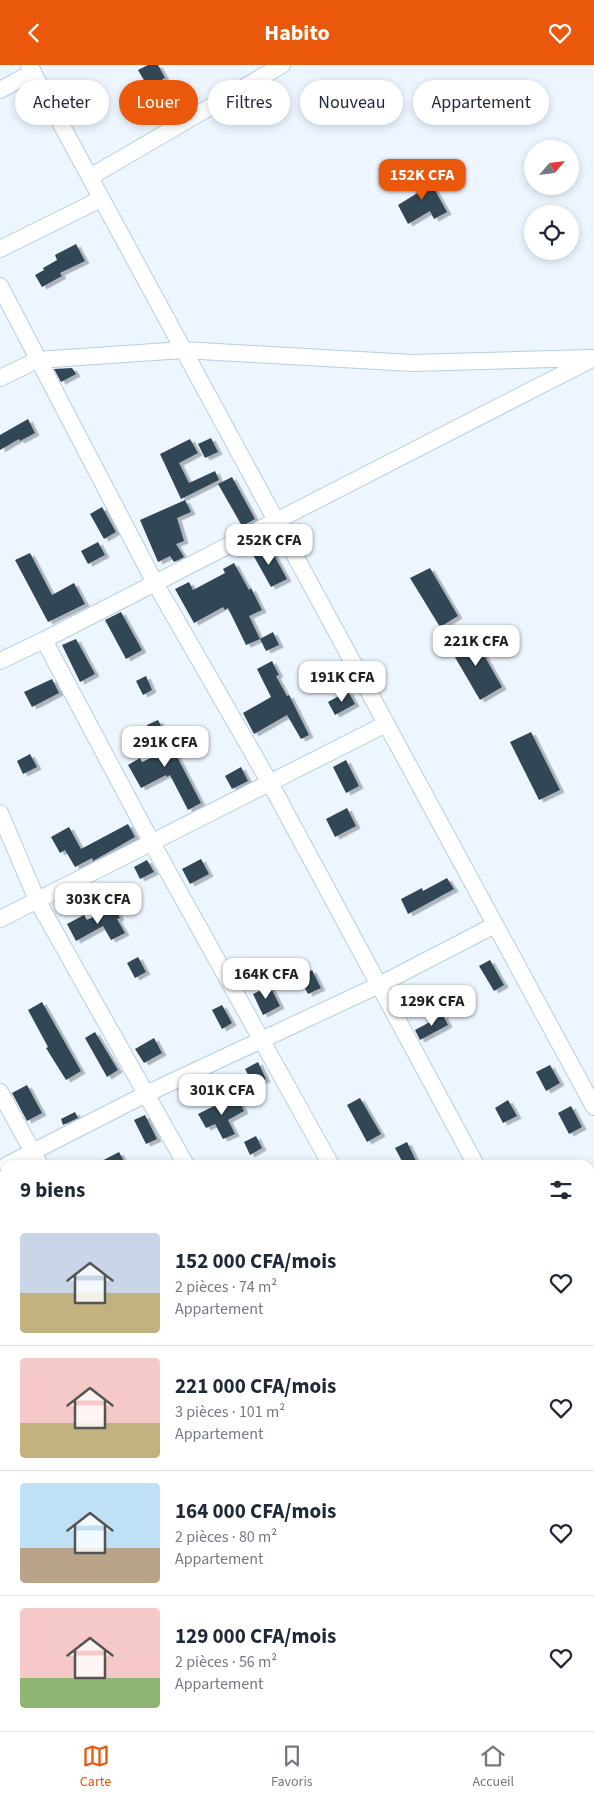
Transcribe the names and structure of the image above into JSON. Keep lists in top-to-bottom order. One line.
{"north":"top right","page":{"header":"Habito","chip":["Acheter","Louer","Filtres","Nouveau","Appartement"],"price":["152K CFA","252K CFA","221K CFA","191K CFA","291K CFA","303K CFA","164K CFA","129K CFA","301K CFA"],"heading":"9 biens","list":[{"name":"152 000 CFA/mois","note":"2 pièces · 74 m² · Appartement"},{"name":"221 000 CFA/mois","note":"3 pièces · 101 m² · Appartement"},{"name":"164 000 CFA/mois","note":"2 pièces · 80 m² · Appartement"},{"name":"129 000 CFA/mois","note":"2 pièces · 56 m² · Appartement"}],"tabs":["Carte","Favoris","Accueil"]}}
